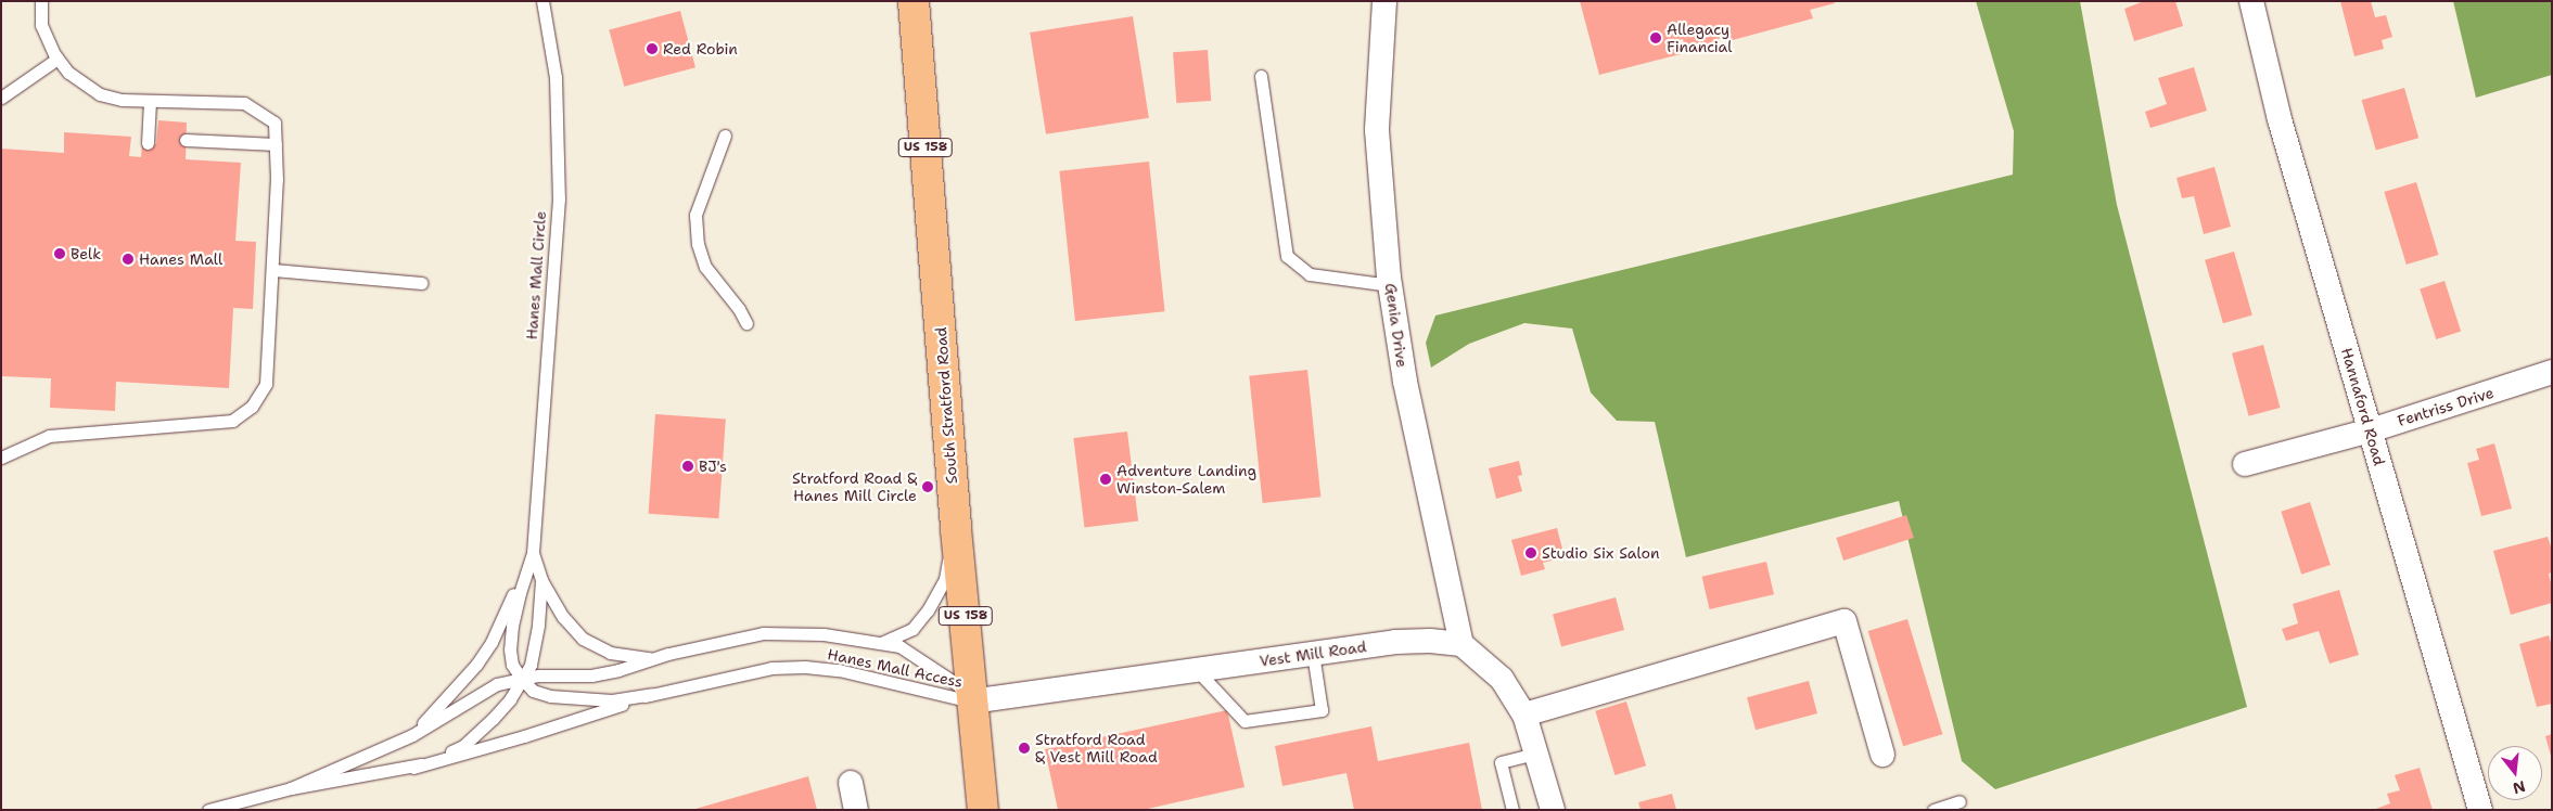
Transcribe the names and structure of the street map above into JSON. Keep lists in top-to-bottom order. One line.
{"streets":{"main road":["US 158","South Stratford Road"],"street":["Genia Drive","Hannaford Road","Fentriss Drive","Vest Mill Road"],"lane":["Hanes Mall Circle","Hanes Mall Access"]},"crossings":[["Hanes Mall Circle","Hanes Mall Access"],["Genia Drive","Vest Mill Road"],["South Stratford Road","Vest Mill Road"],["South Stratford Road","Hanes Mall Access"],["Hannaford Road","Fentriss Drive"],["Vest Mill Road","Hanes Mall Access"]],"places":["Allegacy Financial","Red Robin","Belk","Hanes Mall","BJ's","Adventure Landing Winston-Salem","Stratford Road & Hanes Mill Circle","Studio Six Salon","Stratford Road & Vest Mill Road"],"north":"bottom"}
